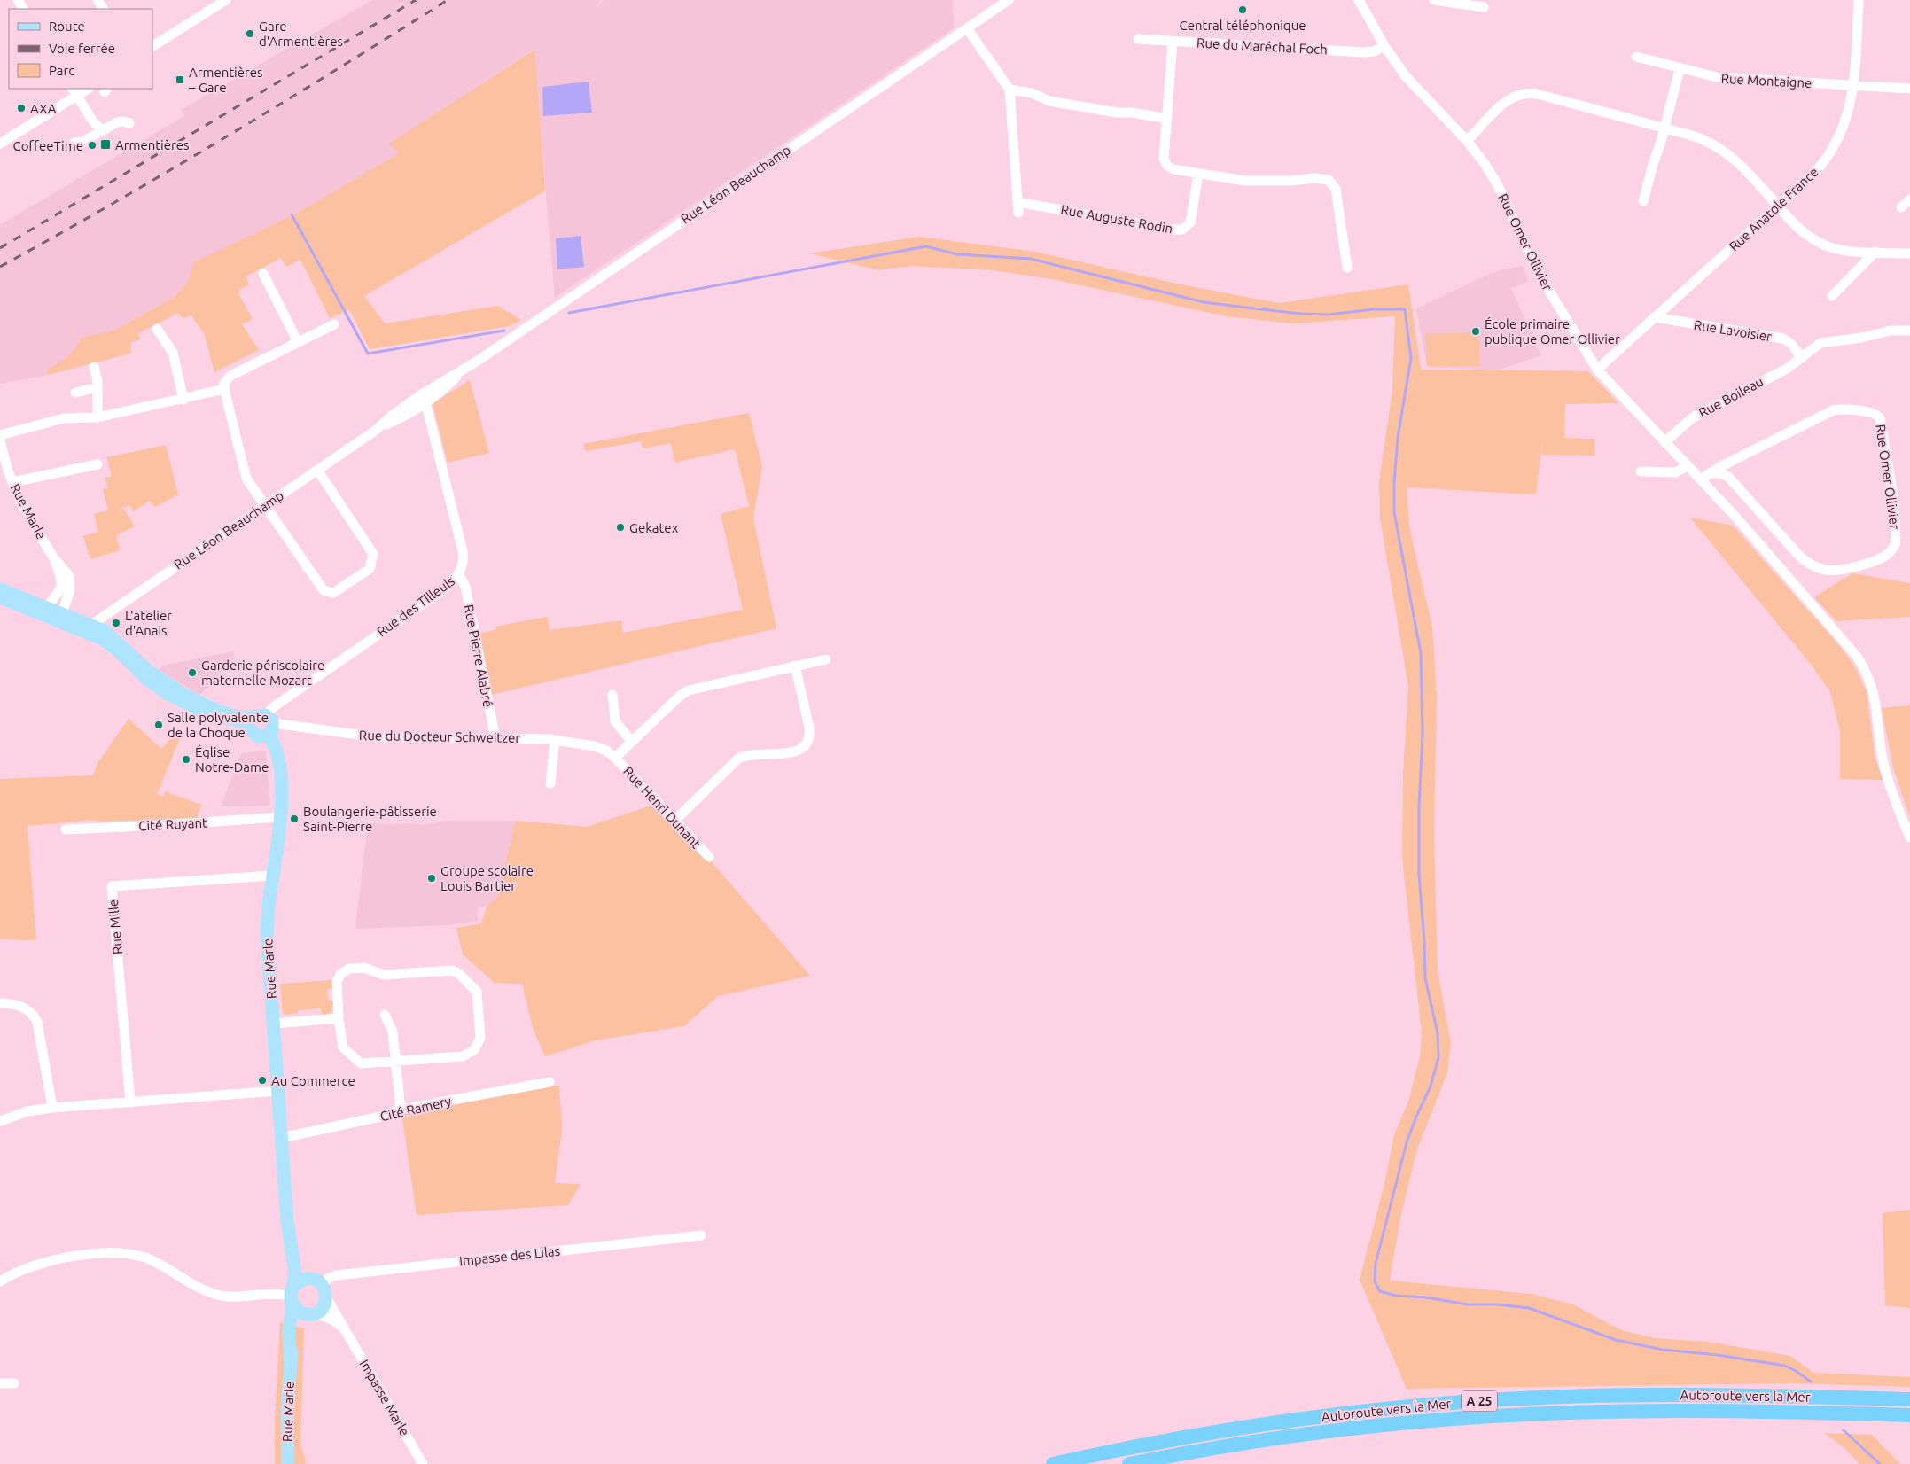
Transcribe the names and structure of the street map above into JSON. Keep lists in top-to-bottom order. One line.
{"streets":{"highway":["Autoroute vers la Mer","A 25"],"main road":["Rue Marle"],"street":["Rue du Maréchal Foch","Rue Montaigne","Rue Léon Beauchamp","Rue Anatole France","Rue Auguste Rodin","Rue Omer Ollivier","Rue Lavoisier","Rue Boileau","Rue des Tilleuls","Rue Pierre Alabré","Rue du Docteur Schweitzer","Rue Henri Dunant","Cité Ruyant","Rue Mille","Cité Ramery","Impasse des Lilas","Impasse Marle"]},"crossings":[["Rue du Maréchal Foch","Rue Omer Ollivier"],["Rue Montaigne","Rue Anatole France"],["Rue Léon Beauchamp","Rue des Tilleuls"],["Rue Anatole France","Rue Omer Ollivier"],["Rue Anatole France","Rue Lavoisier"],["Rue Omer Ollivier","Rue Boileau"],["Rue Lavoisier","Rue Boileau"],["Rue Marle","Rue des Tilleuls"],["Rue Marle","Rue du Docteur Schweitzer"],["Rue Marle","Cité Ruyant"],["Rue Marle","Rue Mille"],["Rue Marle","Cité Ramery"],["Rue Marle","Impasse des Lilas"],["Rue Marle","Impasse Marle"],["Rue des Tilleuls","Rue Pierre Alabré"],["Rue des Tilleuls","Rue du Docteur Schweitzer"],["Rue Pierre Alabré","Rue du Docteur Schweitzer"],["Rue du Docteur Schweitzer","Rue Henri Dunant"],["Impasse des Lilas","Impasse Marle"]],"places":{"other":["Central téléphonique","Gare d'Armentières","AXA","CoffeeTime","École primaire publique Omer Ollivier","Gekatex","L'atelier d'Anais","Garderie périscolaire maternelle Mozart","Salle polyvalente de la Choque","Église Notre-Dame","Boulangerie-pâtisserie Saint-Pierre","Groupe scolaire Louis Bartier","Au Commerce"],"transit":["Armentières – Gare","Armentières"]},"legend":["Route","Voie ferrée","Parc"]}
